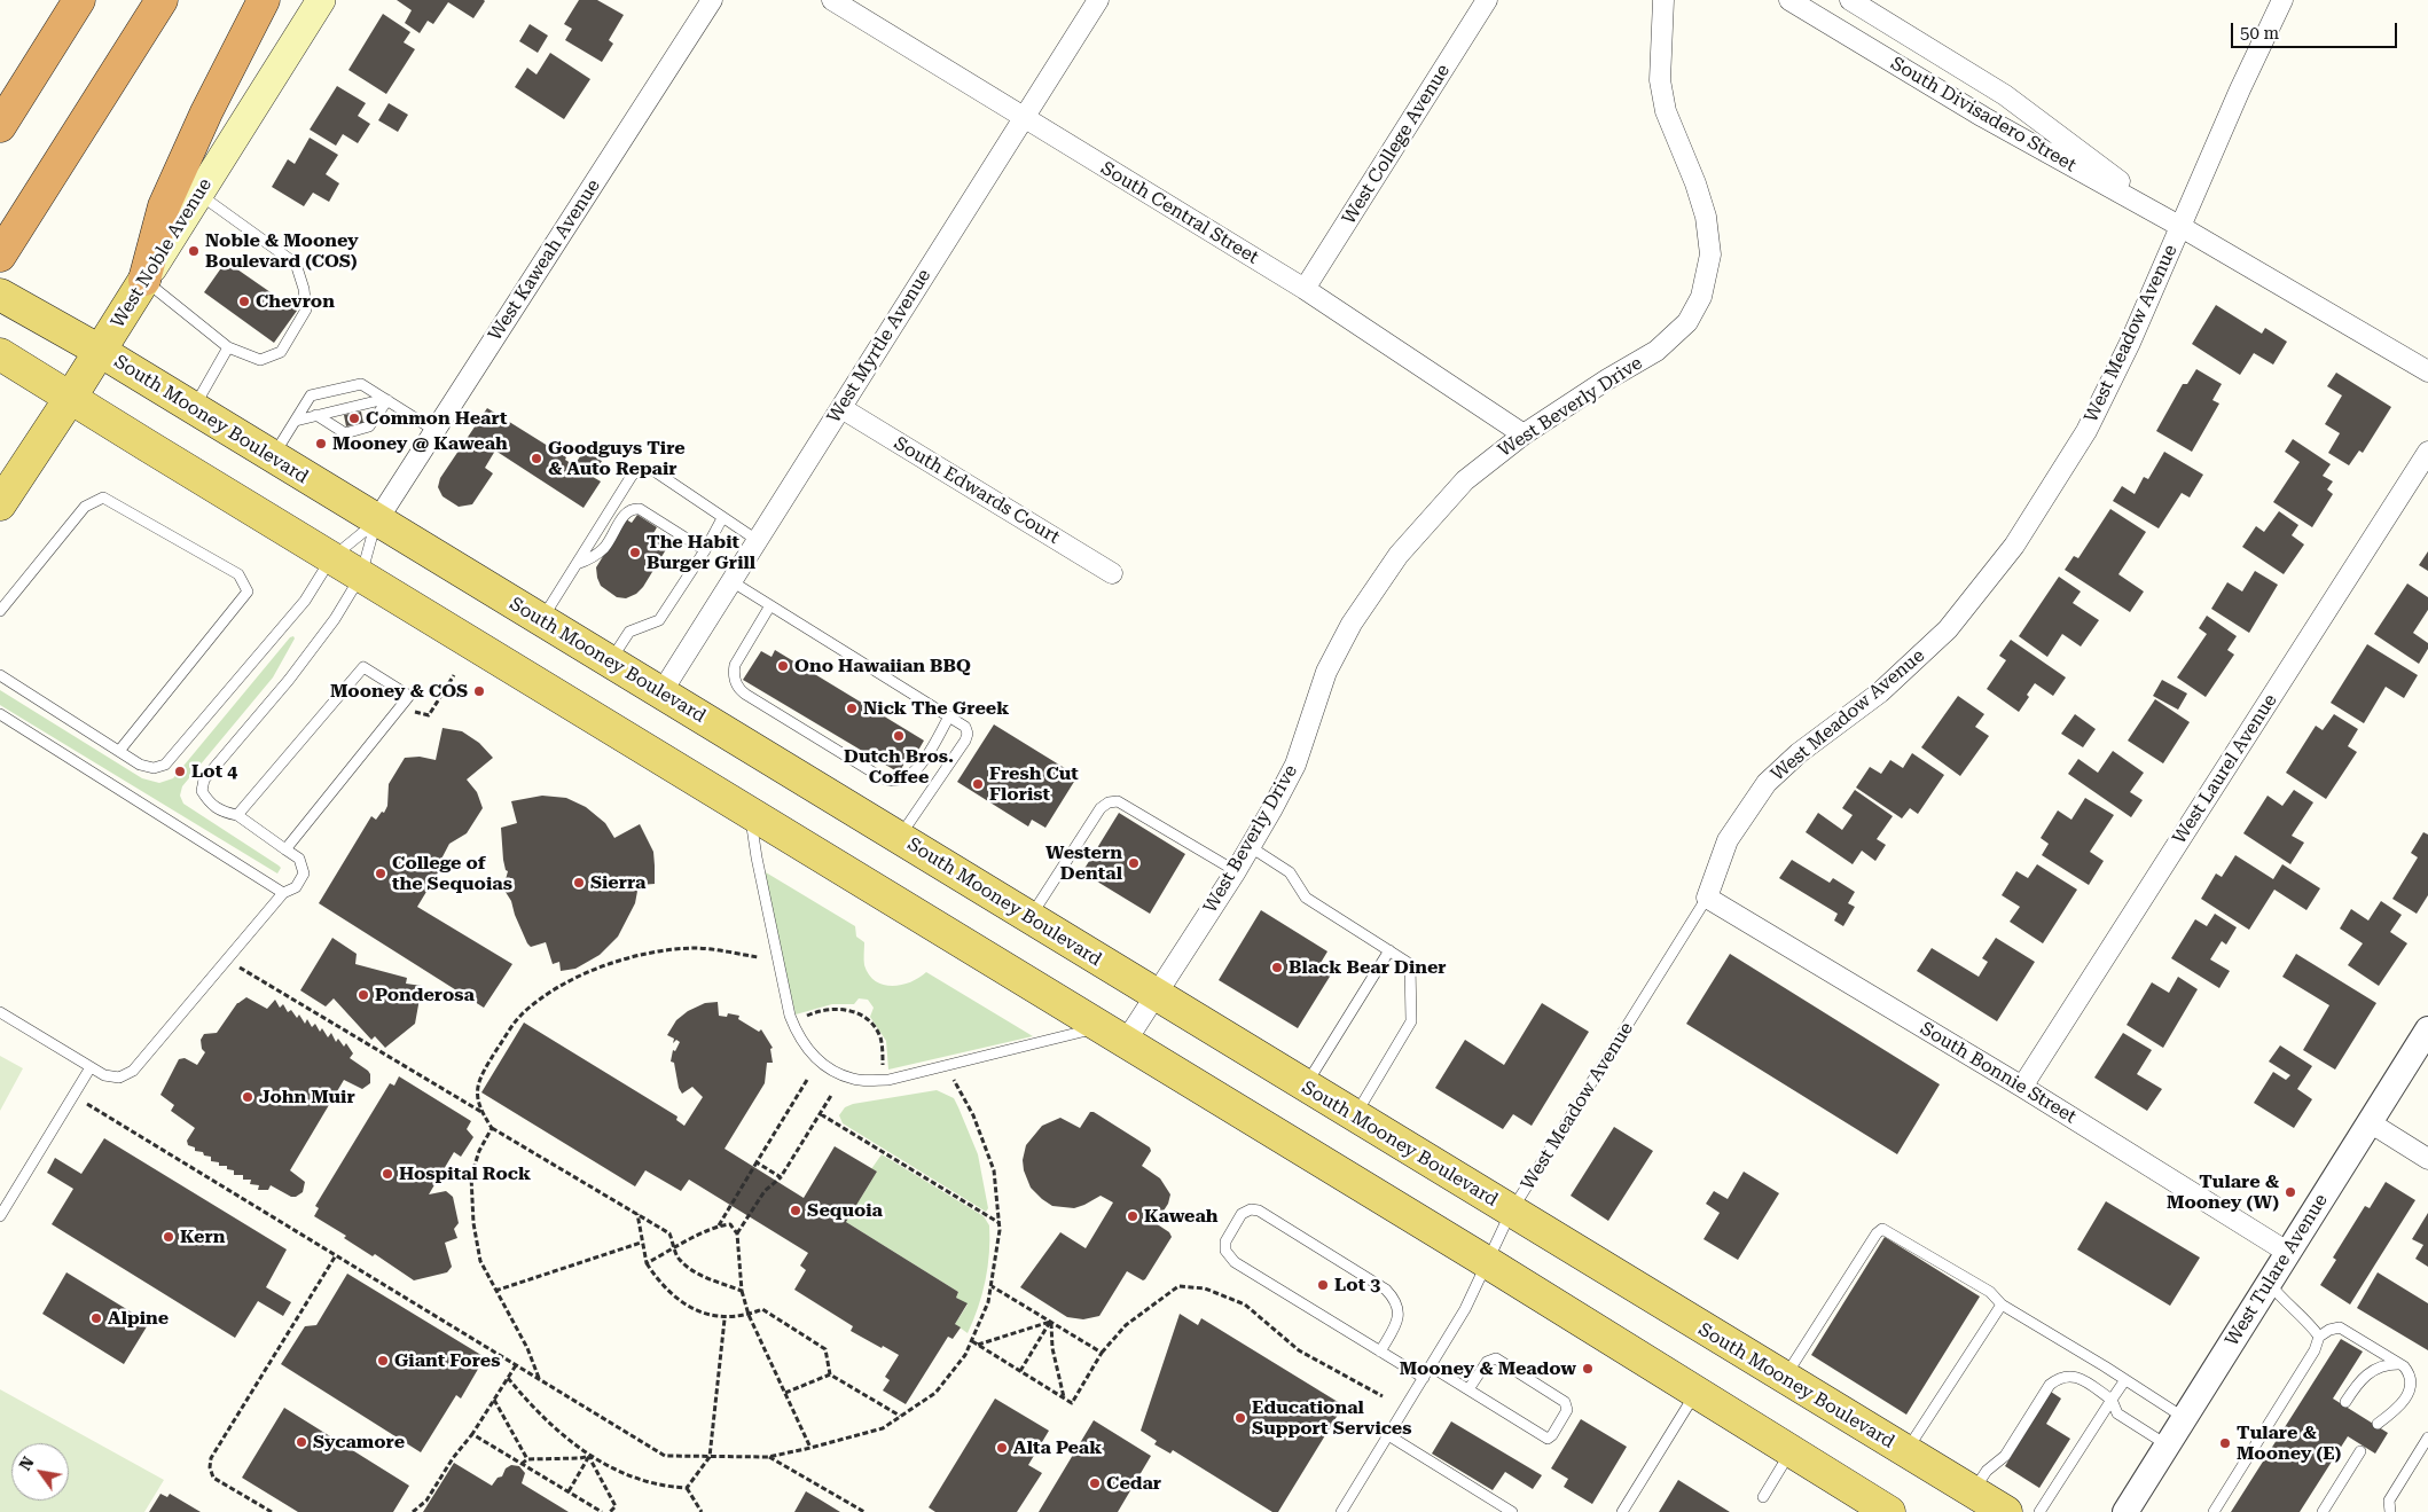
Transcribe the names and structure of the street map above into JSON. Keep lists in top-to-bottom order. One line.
{"streets":{"main road":["West Noble Avenue","South Mooney Boulevard"],"street":["South Divisadero Street","West College Avenue","South Central Street","West Kaweah Avenue","West Meadow Avenue","West Myrtle Avenue","West Beverly Drive","South Edwards Court","West Laurel Avenue","South Bonnie Street","West Tulare Avenue"]},"crossings":[["South Divisadero Street","West Meadow Avenue"],["West College Avenue","South Central Street"],["South Central Street","West Myrtle Avenue"],["South Central Street","West Beverly Drive"],["West Noble Avenue","South Mooney Boulevard"],["West Kaweah Avenue","South Mooney Boulevard"],["West Meadow Avenue","South Mooney Boulevard"],["West Meadow Avenue","South Bonnie Street"],["West Myrtle Avenue","South Mooney Boulevard"],["West Myrtle Avenue","South Edwards Court"],["West Beverly Drive","South Mooney Boulevard"],["West Laurel Avenue","South Bonnie Street"],["South Bonnie Street","West Tulare Avenue"]],"places":["Noble & Mooney Boulevard (COS)","Chevron","Common Heart","Mooney @ Kaweah","Goodguys Tire & Auto Repair","The Habit Burger Grill","Ono Hawaiian BBQ","Mooney & COS","Nick The Greek","Dutch Bros. Coffee","Lot 4","Fresh Cut Florist","Western Dental","College of the Sequoias","Sierra","Black Bear Diner","Ponderosa","John Muir","Hospital Rock","Tulare & Mooney (W)","Sequoia","Kaweah","Kern","Lot 3","Alpine","Giant Fores","Mooney & Meadow","Educational Support Services","Sycamore","Tulare & Mooney (E)","Alta Peak","Cedar"],"scale_bar":"50 m","north":"top left"}
